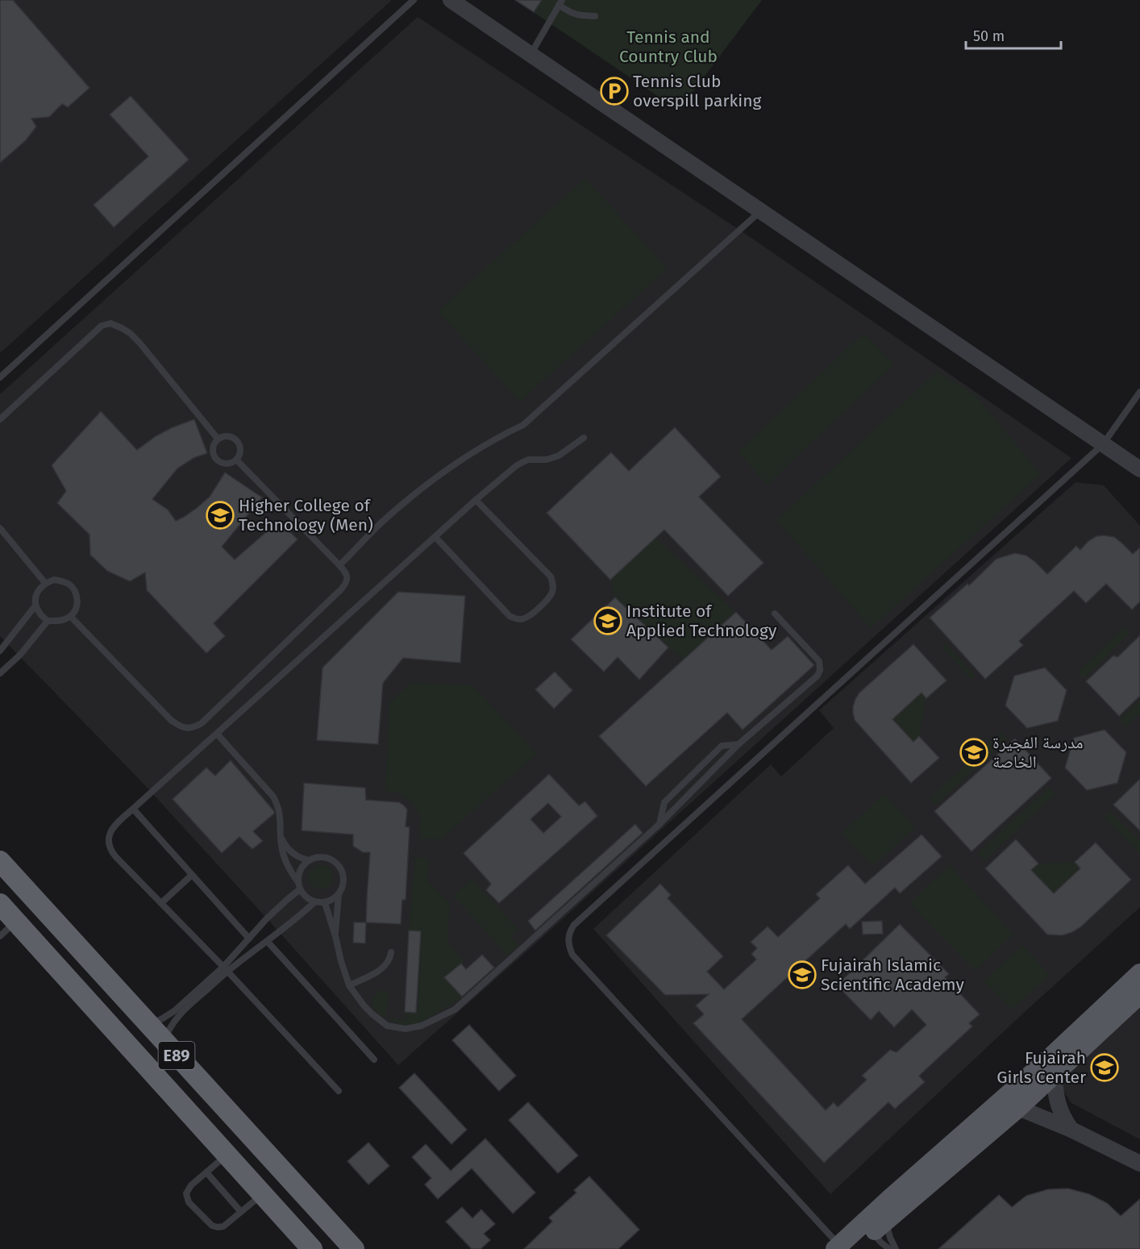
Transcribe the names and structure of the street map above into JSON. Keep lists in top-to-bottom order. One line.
{"streets":{"highway":["E89"]},"parks":["Tennis and Country Club"],"places":{"parking":["Tennis Club overspill parking"],"school or university":["Higher College of Technology (Men)","Institute of Applied Technology","مدرسة الفجيرة الخاصة","Fujairah Islamic Scientific Academy","Fujairah Girls Center"]},"scale_bar":"50 m"}
